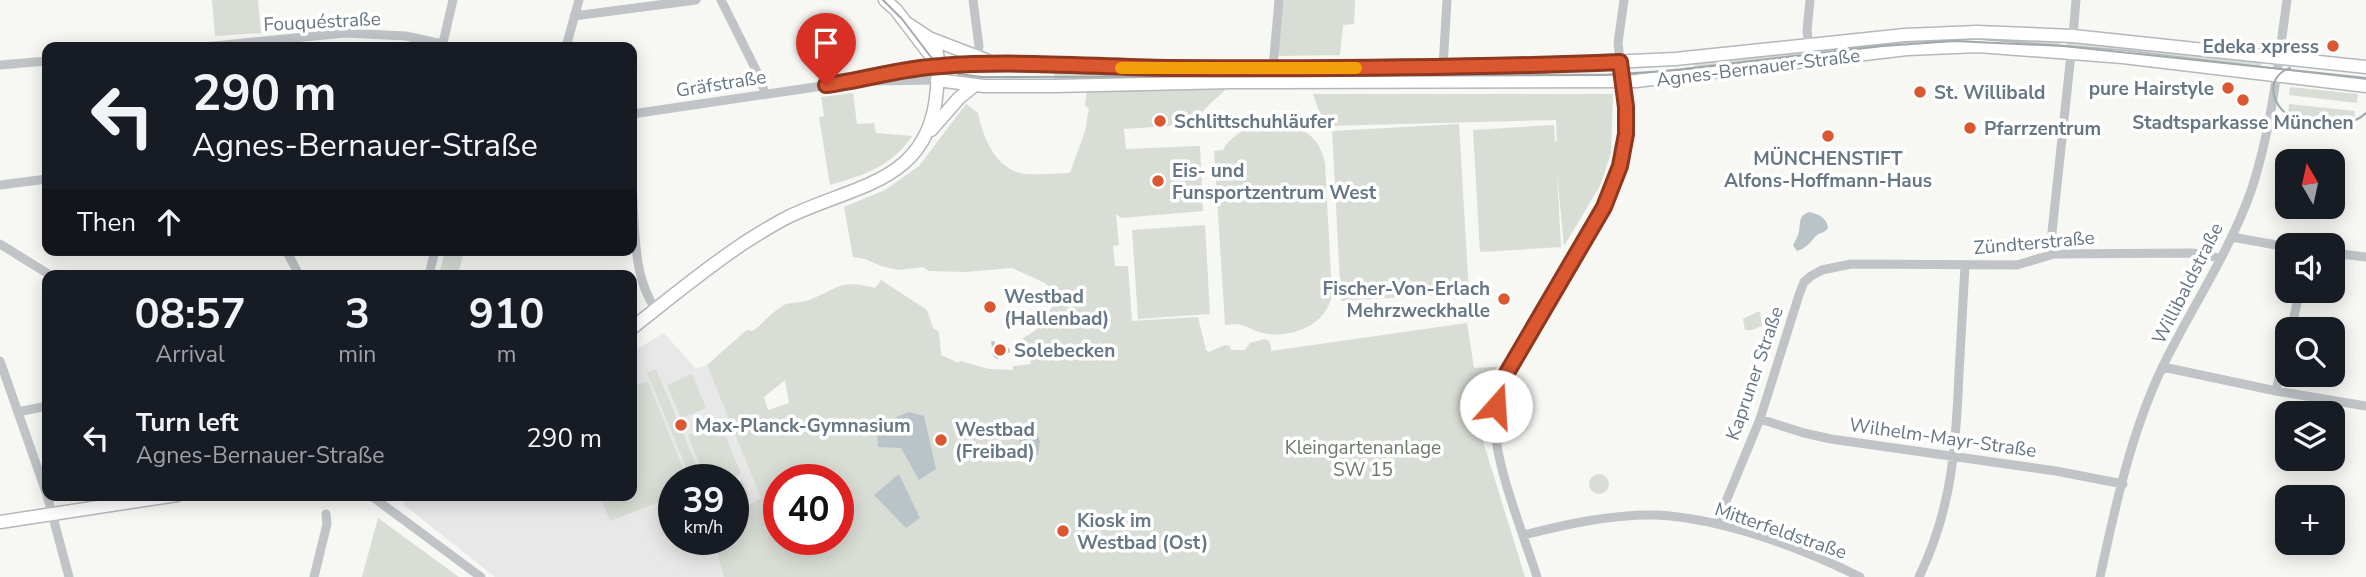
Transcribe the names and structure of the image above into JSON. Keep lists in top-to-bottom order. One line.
{"streets":{"main road":["Agnes-Bernauer-Straße"],"street":["Fouquéstraße","Gräfstraße","Zündterstraße","Willibaldstraße","Kapruner Straße","Wilhelm-Mayr-Straße","Mitterfeldstraße"]},"crossings":[["Agnes-Bernauer-Straße","Gräfstraße"],["Agnes-Bernauer-Straße","Willibaldstraße"],["Zündterstraße","Willibaldstraße"],["Zündterstraße","Kapruner Straße"],["Willibaldstraße","Wilhelm-Mayr-Straße"],["Kapruner Straße","Wilhelm-Mayr-Straße"],["Kapruner Straße","Mitterfeldstraße"]],"parks":["Kleingartenanlage SW 15"],"places":["Edeka xpress","pure Hairstyle","St. Willibald","Stadtsparkasse München","Schlittschuhläufer","Pfarrzentrum","MÜNCHENSTIFT Alfons-Hoffmann-Haus","Eis- und Funsportzentrum West","Fischer-Von-Erlach Mehrzweckhalle","Westbad (Hallenbad)","Solebecken","Max-Planck-Gymnasium","Westbad (Freibad)","Kiosk im Westbad (Ost)"],"north":"top","page":{"turn":["290 m","Agnes-Bernauer-Straße"],"map_buttons":"+","then":"Then","eta":["08:57","Arrival","3","min","910","m"],"list":[{"name":"Turn left","note":"Agnes-Bernauer-Straße","value":"290 m"}],"speed":"39 km/h","limit":"40"}}
